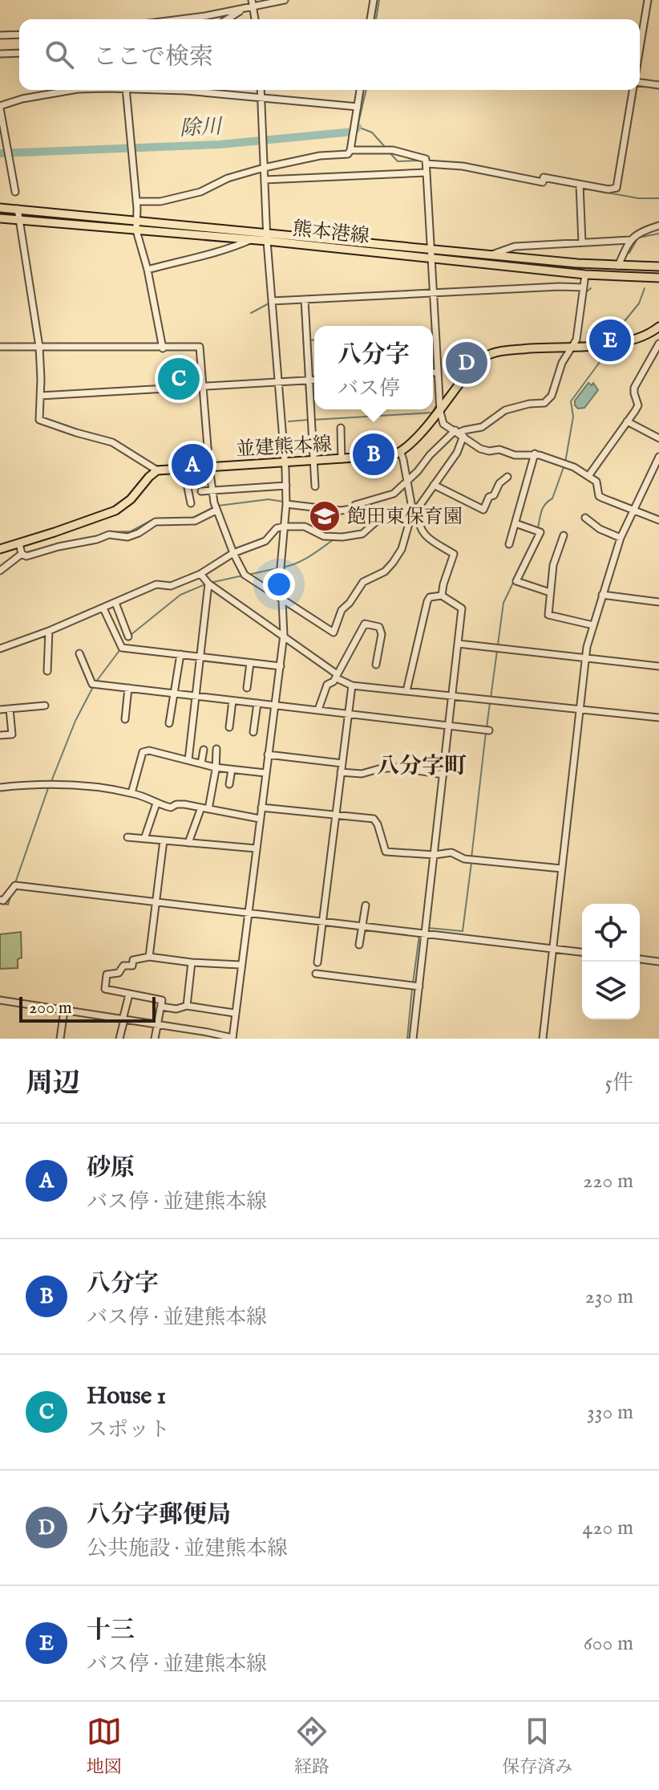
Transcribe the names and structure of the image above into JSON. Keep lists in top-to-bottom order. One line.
{"streets":{"main road":["熊本港線","並建熊本線"]},"districts":["八分字町"],"water":["除川"],"places":{"school or university":["飽田東保育園"]},"scale_bar":"200 m","page":{"search":"ここで検索","pins":["E","D","C","B","A"],"popup":["八分字","バス停"],"scale":"200 m","heading":["周辺","5件"],"list":[{"mark":"A","name":"砂原","note":"バス停 · 並建熊本線","value":"220 m"},{"mark":"B","name":"八分字","note":"バス停 · 並建熊本線","value":"230 m"},{"mark":"C","name":"House 1","note":"スポット","value":"330 m"},{"mark":"D","name":"八分字郵便局","note":"公共施設 · 並建熊本線","value":"420 m"},{"mark":"E","name":"十三","note":"バス停 · 並建熊本線","value":"600 m"}],"nav":["地図","経路","保存済み"]}}
